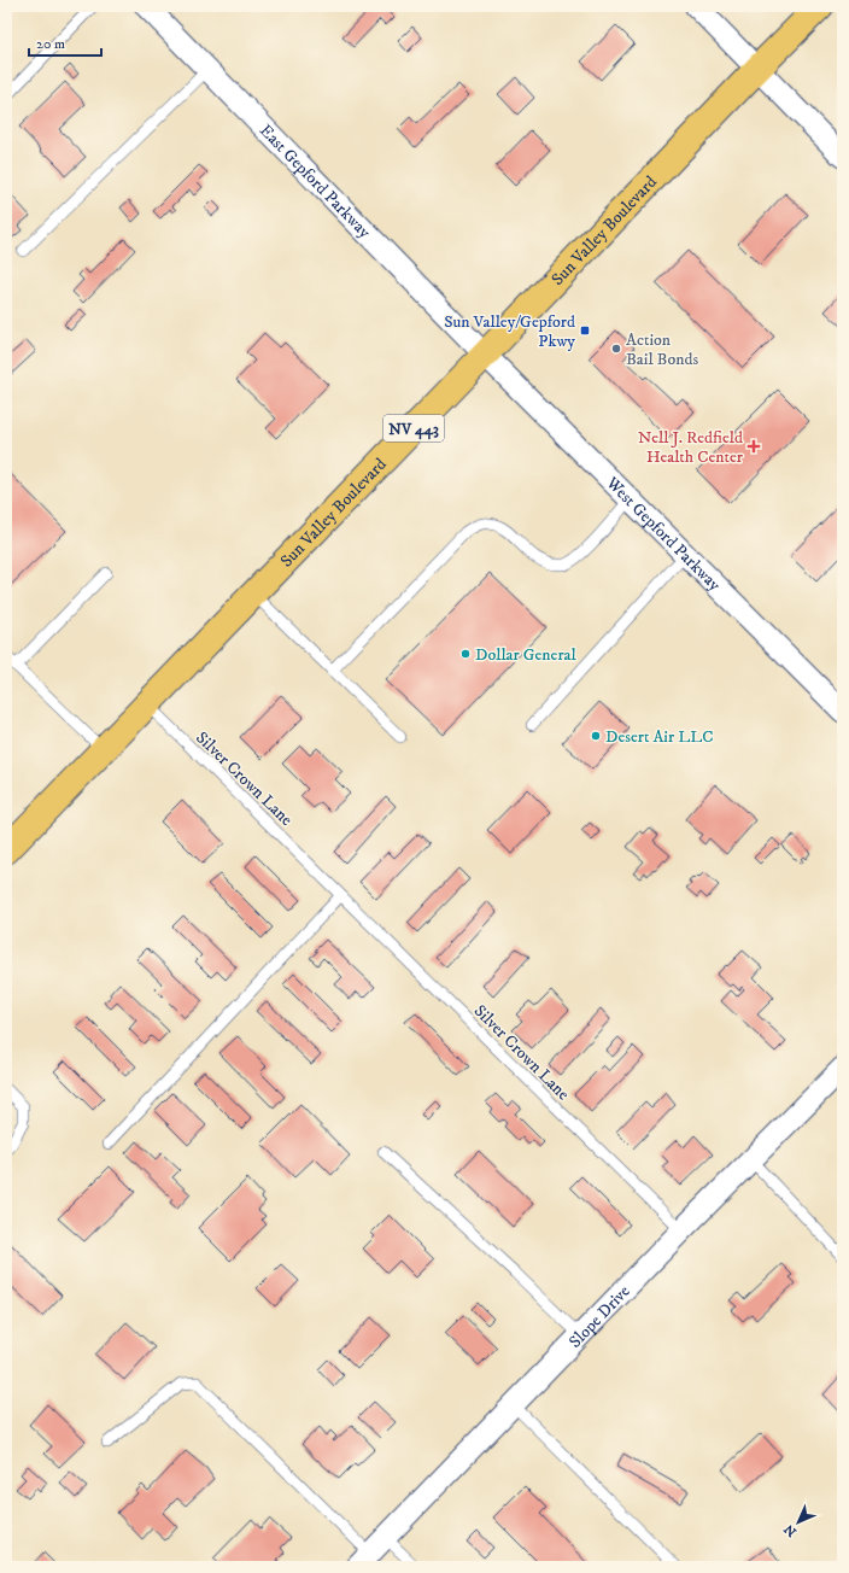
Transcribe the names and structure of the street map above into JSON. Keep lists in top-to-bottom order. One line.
{"streets":{"main road":["Sun Valley Boulevard","NV 443"],"street":["East Gepford Parkway","West Gepford Parkway","Slope Drive"],"lane":["Silver Crown Lane"]},"crossings":[["East Gepford Parkway","Sun Valley Boulevard"],["East Gepford Parkway","West Gepford Parkway"],["Sun Valley Boulevard","West Gepford Parkway"],["Sun Valley Boulevard","Silver Crown Lane"],["Silver Crown Lane","Slope Drive"]],"places":{"transit":["Sun Valley/Gepford Pkwy"],"other":["Action Bail Bonds","Dollar General","Desert Air LLC"],"health":["Nell J. Redfield Health Center"]},"scale_bar":"20 m","north":"bottom left"}
